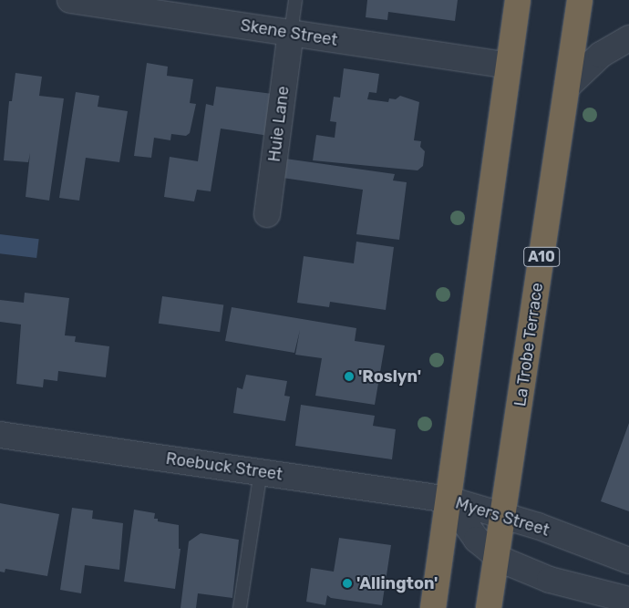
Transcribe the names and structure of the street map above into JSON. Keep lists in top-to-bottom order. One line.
{"streets":{"highway":["A10","La Trobe Terrace"],"street":["Skene Street","Huie Lane","Roebuck Street","Myers Street"]},"crossings":[["Skene Street","Huie Lane"],["La Trobe Terrace","Myers Street"],["Roebuck Street","Myers Street"]],"places":["'Roslyn'","'Allington'"]}
